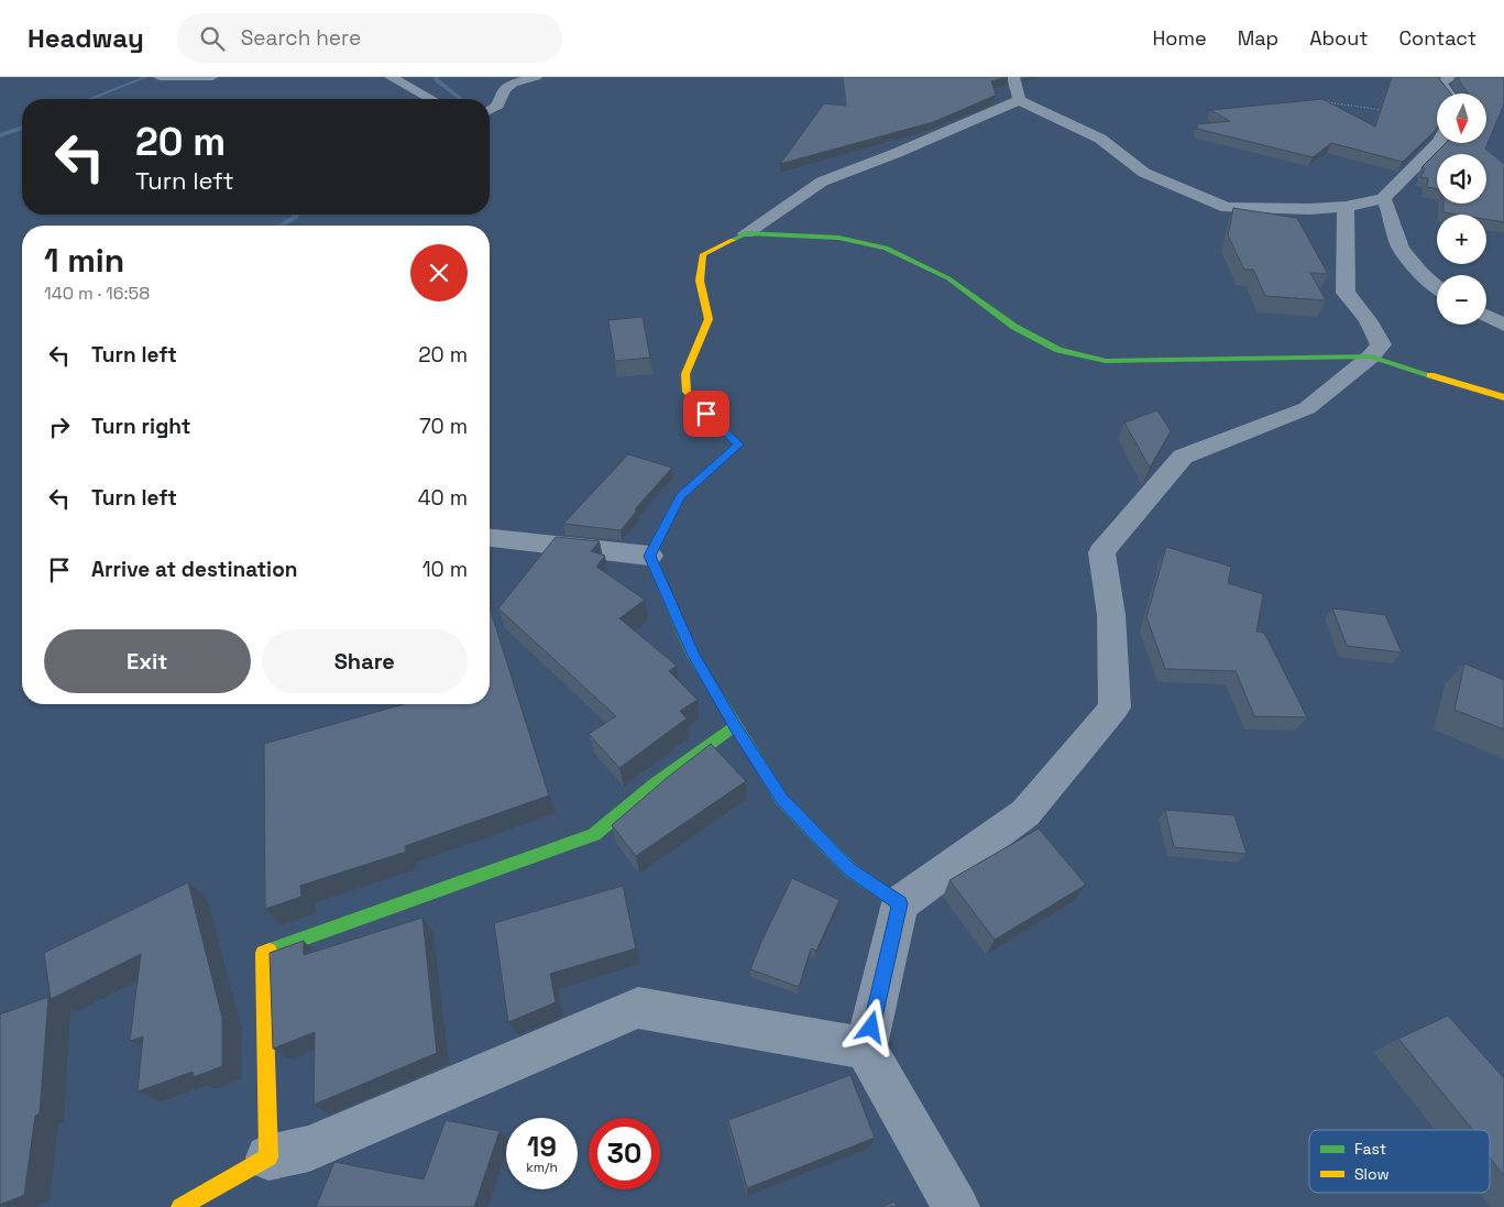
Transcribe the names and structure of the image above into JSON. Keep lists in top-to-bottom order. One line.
{"legend":["Fast","Slow"],"north":"bottom","page":{"header":"Headway","search":"Search here","nav":["Home","Map","About","Contact"],"map_buttons":["+","−"],"turn":["20 m","Turn left"],"heading":["1 min","140 m · 16:58"],"list":[{"name":"Turn left","value":"20 m"},{"name":"Turn right","value":"70 m"},{"name":"Turn left","value":"40 m"},{"name":"Arrive at destination","value":"10 m"}],"buttons":["Exit","Share"],"speed":"19 km/h","limit":"30"}}
